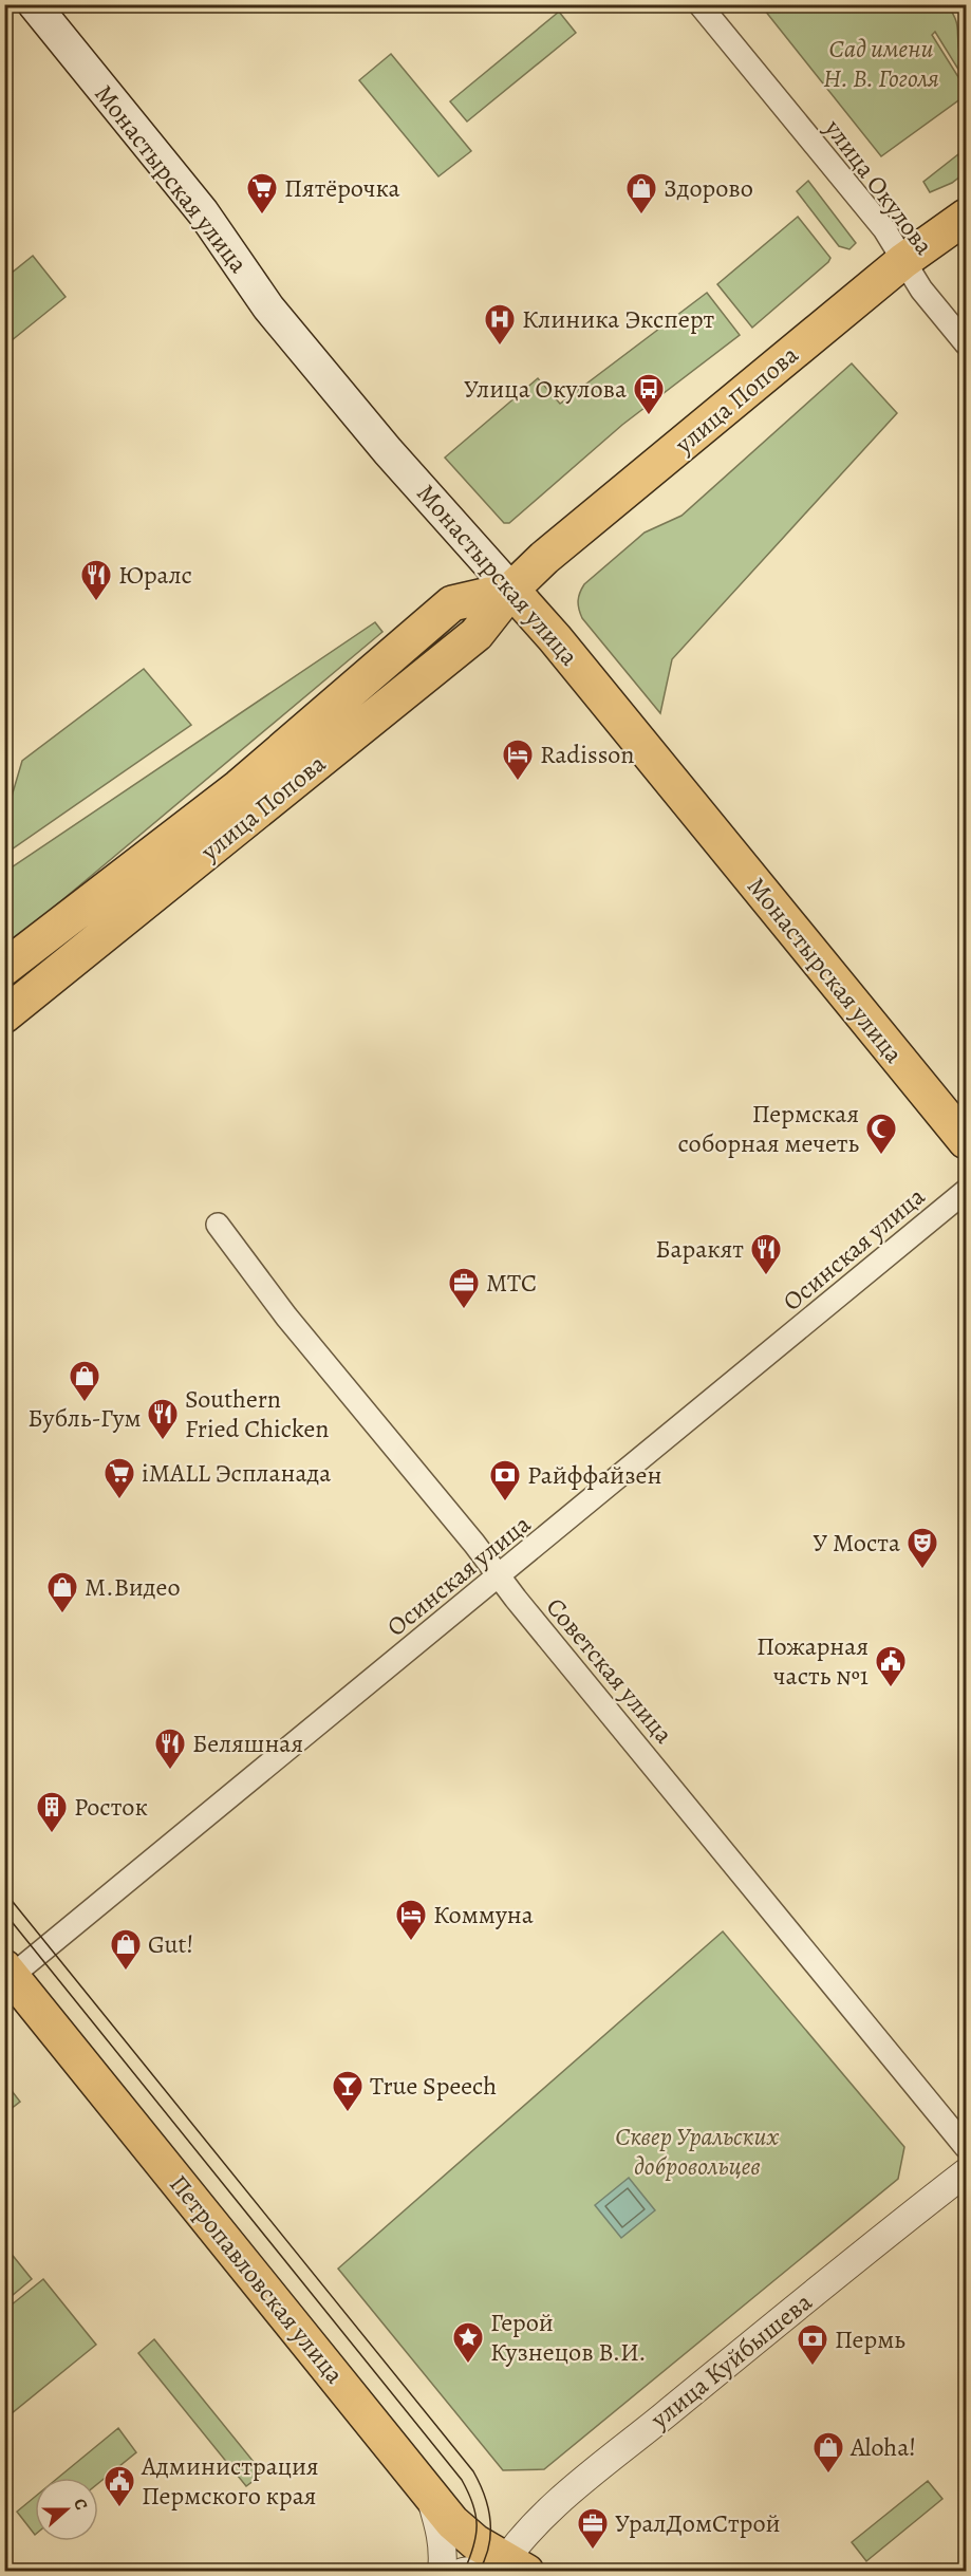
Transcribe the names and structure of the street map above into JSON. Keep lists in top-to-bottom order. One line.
{"streets":{"main road":["Монастырская улица","улица Попова","Петропавловская улица"],"street":["улица Окулова","Осинская улица","Советская улица","улица Куйбышева"]},"crossings":[["Монастырская улица","улица Попова"],["улица Окулова","улица Попова"],["Осинская улица","Советская улица"],["Осинская улица","Петропавловская улица"],["Петропавловская улица","улица Куйбышева"]],"parks":["Сад имени Н. В. Гоголя","Сквер Уральских добровольцев"],"places":{"supermarket":["Пятёрочка","iMALL Эспланада"],"shop":["Здорово","Бубль-Гум","М.Видео","Gut!","Aloha!"],"hospital":["Клиника Эксперт"],"bus stop":["Улица Окулова"],"restaurant":["Юралс","Баракят","Southern Fried Chicken","Беляшная"],"hotel":["Radisson","Коммуна"],"mosque":["Пермская соборная мечеть"],"office":["МТС","УралДомСтрой"],"bank":["Райффайзен","Пермь"],"theatre":["У Моста"],"public building":["Пожарная часть №1","Администрация Пермского края"],"building":["Росток"],"bar":["True Speech"],"place":["Герой Кузнецов В.И."]},"north":"right"}
